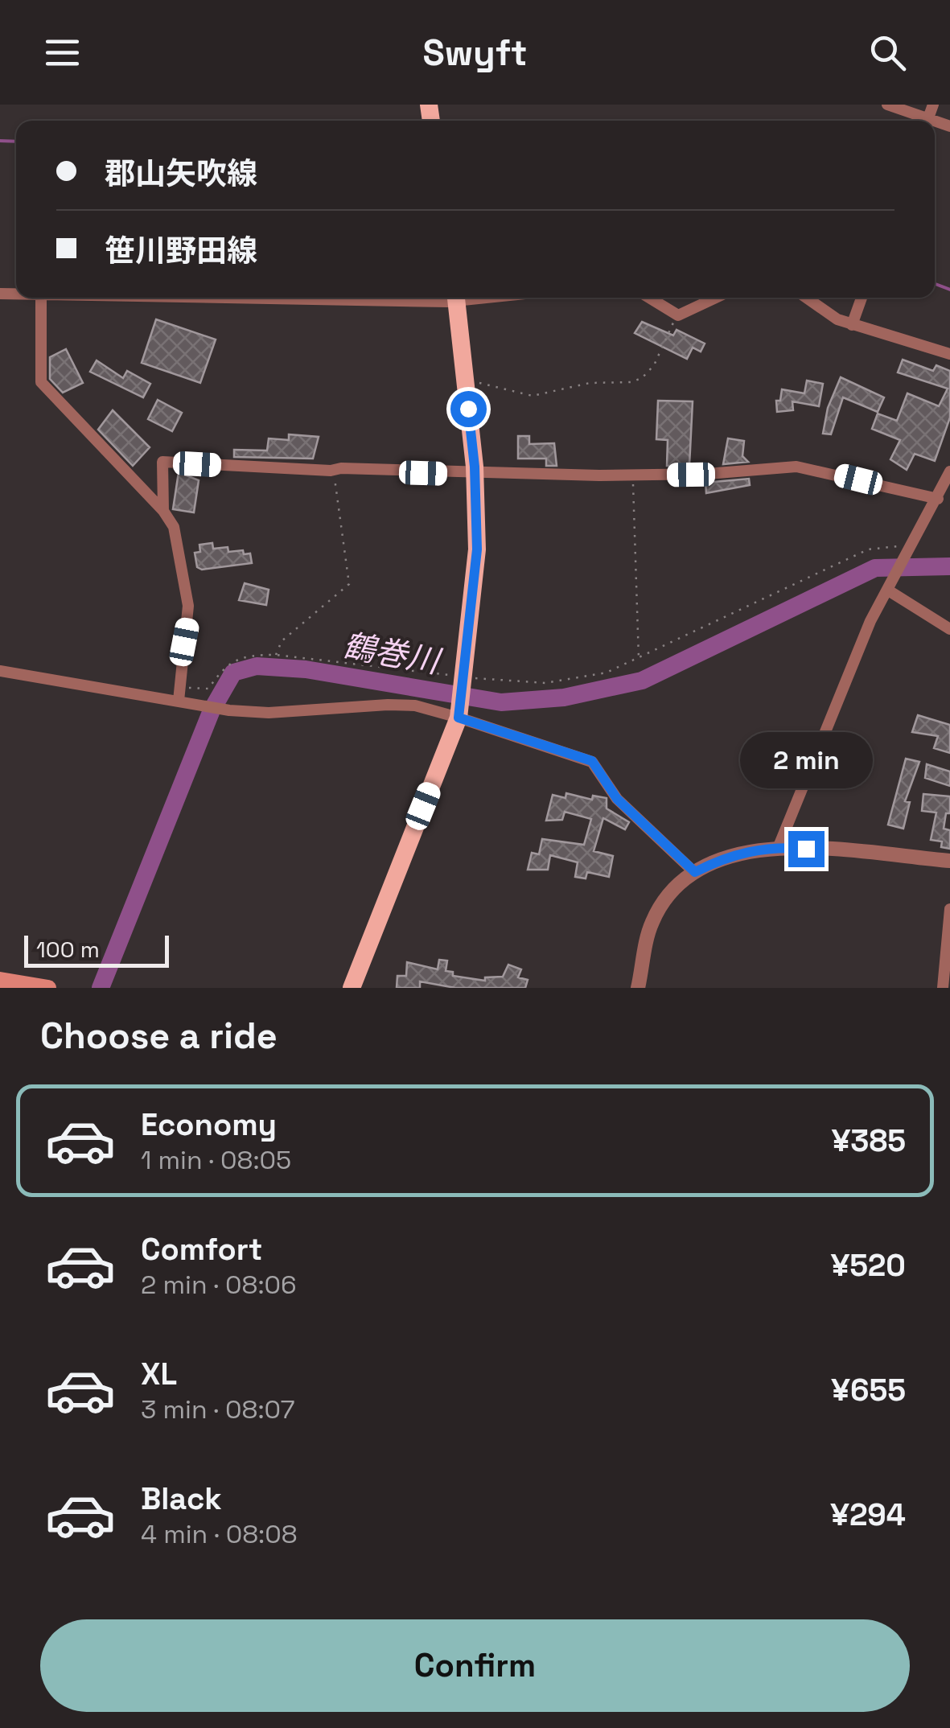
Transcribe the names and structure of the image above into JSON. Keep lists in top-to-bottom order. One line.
{"water":["鶴巻川"],"scale_bar":"100 m","page":{"header":"Swyft","banner":["郡山矢吹線","笹川野田線"],"bubble":"2 min","scale":"100 m","heading":"Choose a ride","list":[{"name":"Economy","note":"1 min · 08:05","value":"¥385"},{"name":"Comfort","note":"2 min · 08:06","value":"¥520"},{"name":"XL","note":"3 min · 08:07","value":"¥655"},{"name":"Black","note":"4 min · 08:08","value":"¥294"}],"buttons":"Confirm"}}
